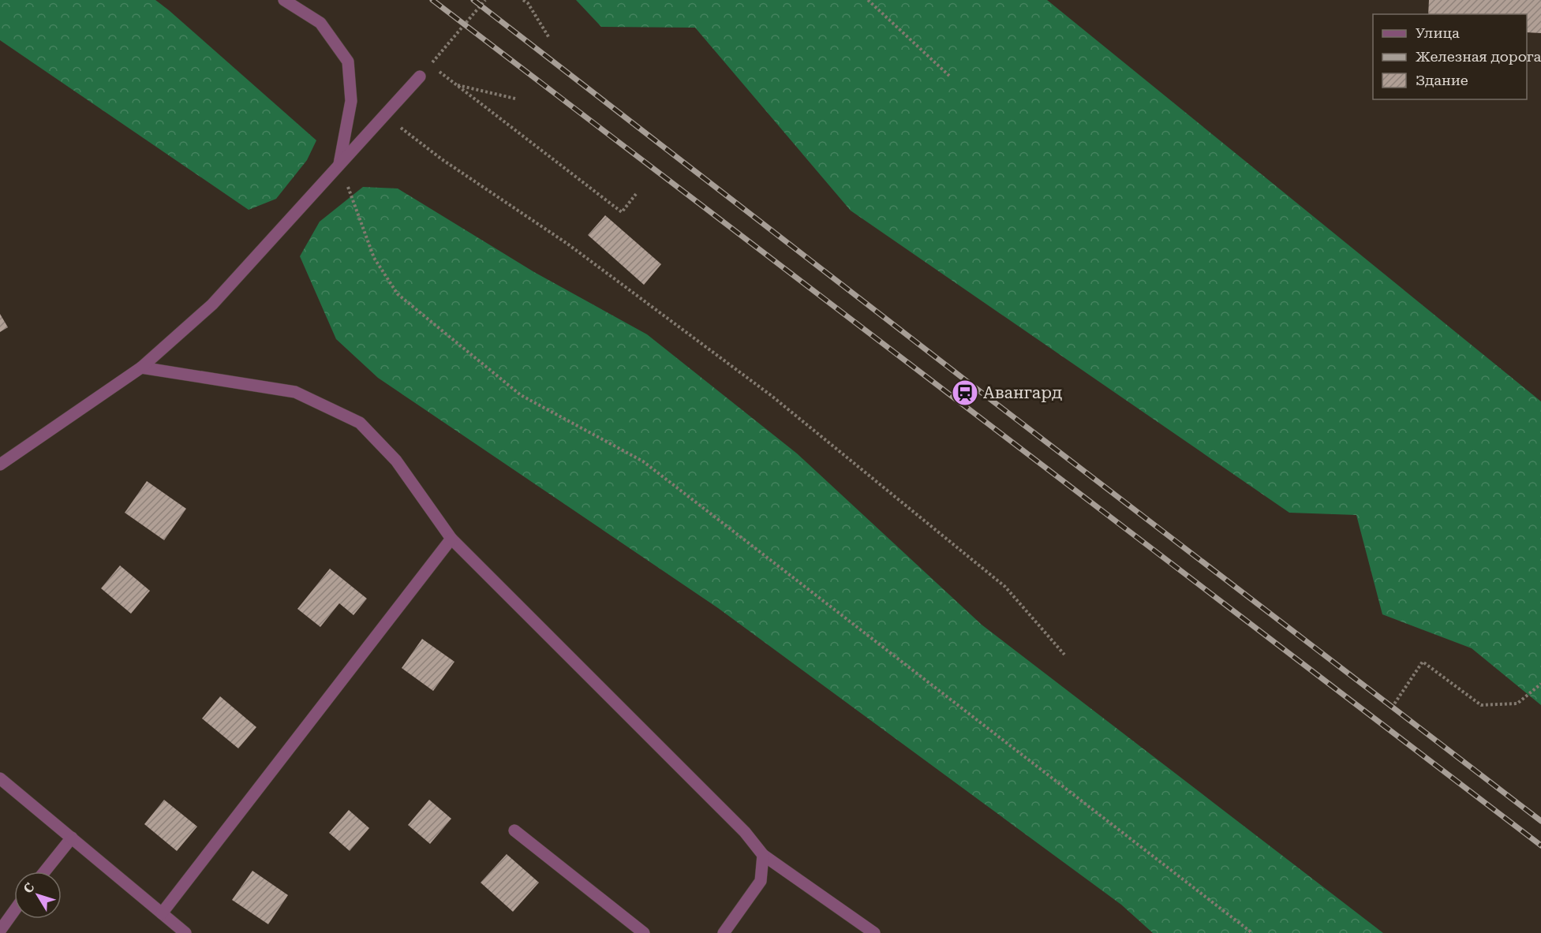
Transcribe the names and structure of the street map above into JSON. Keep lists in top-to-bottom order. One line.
{"places":{"station":["Авангард"]},"legend":["Улица","Железная дорога","Здание"],"north":"top left"}
